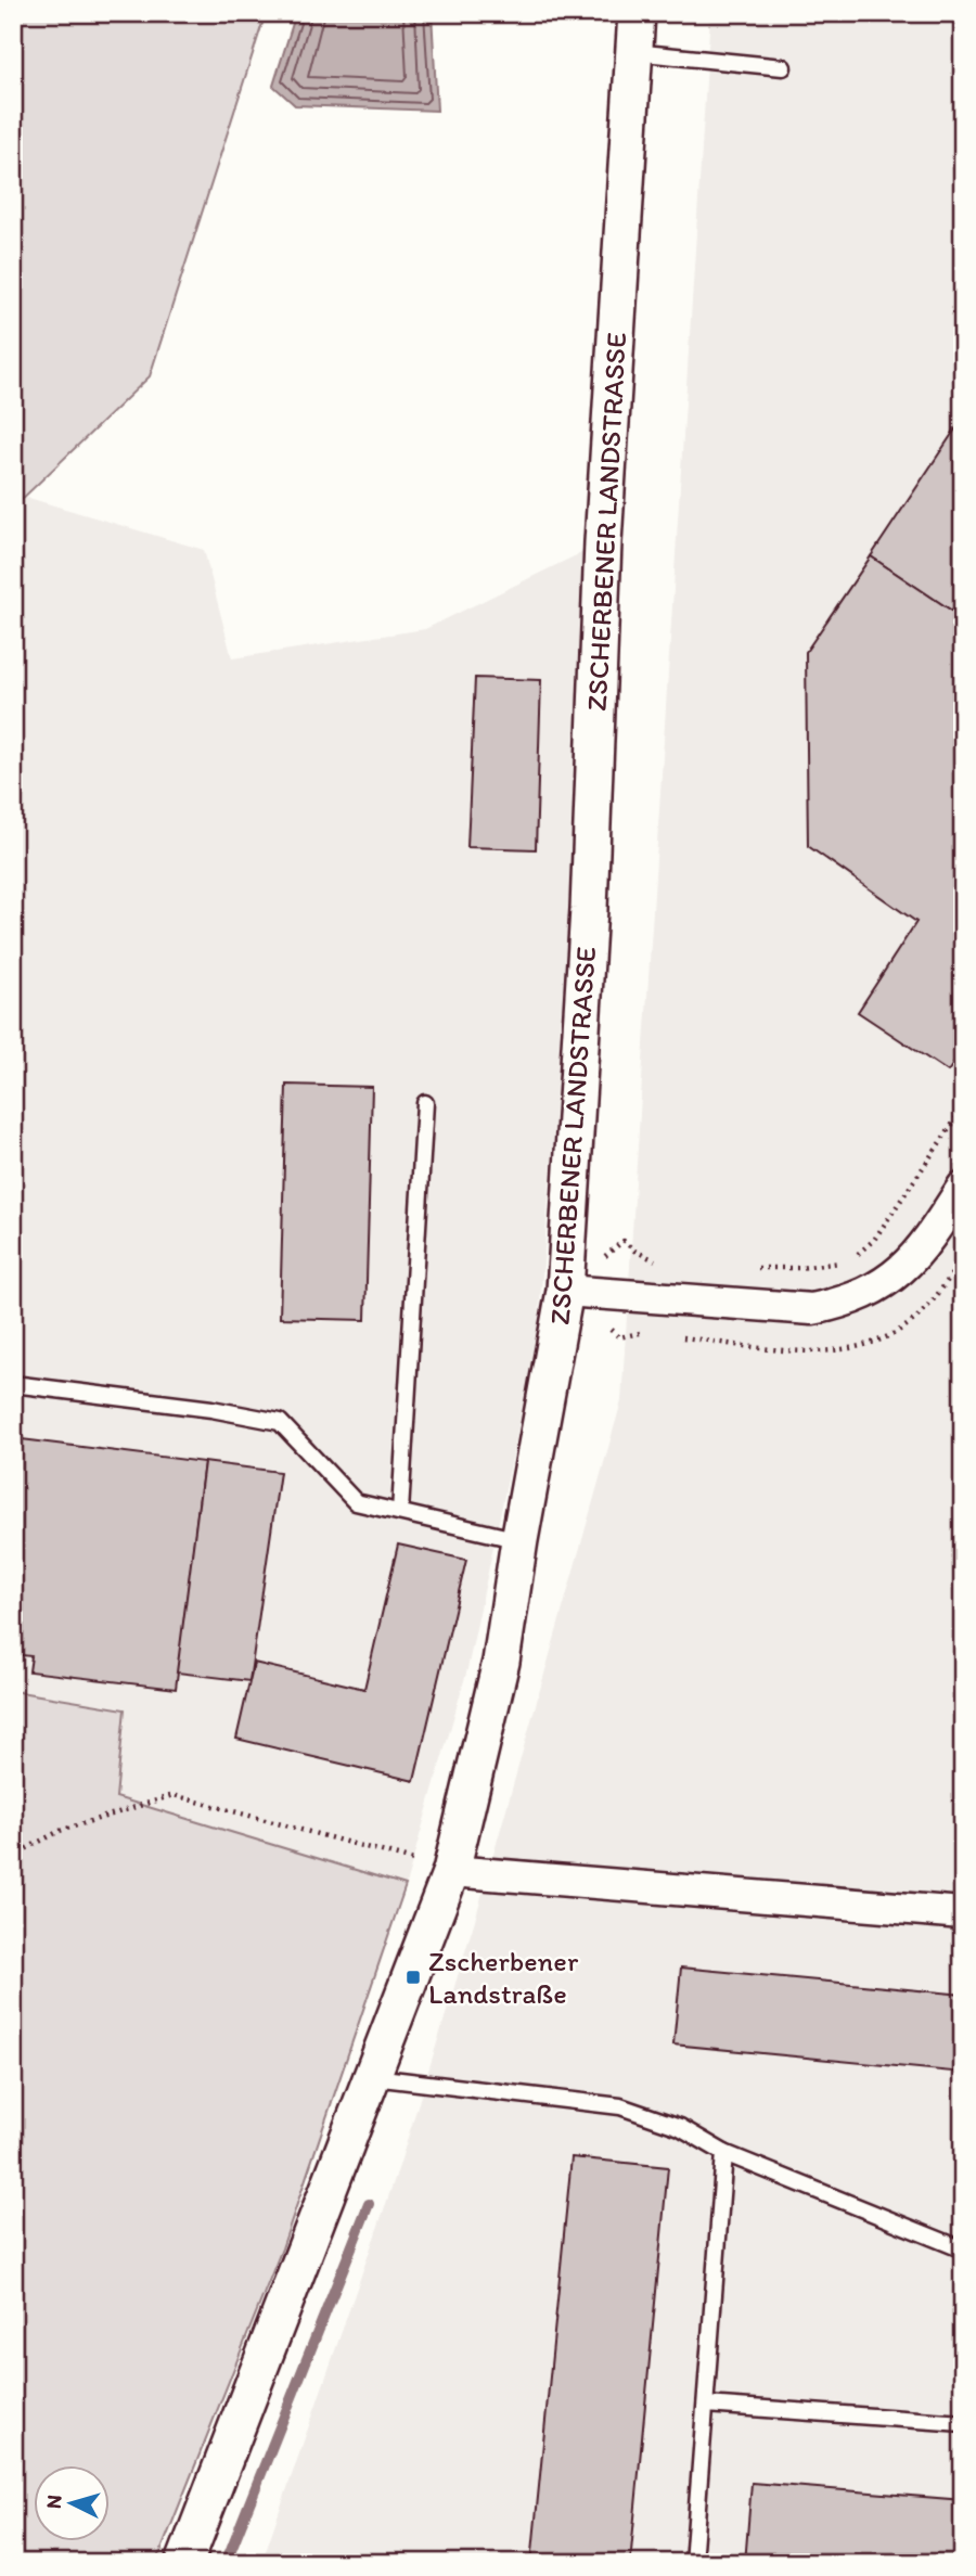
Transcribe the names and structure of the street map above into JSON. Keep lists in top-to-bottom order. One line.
{"streets":{"street":["ZSCHERBENER LANDSTRASSE"]},"places":{"transit":["Zscherbener Landstraße"]},"north":"left"}
